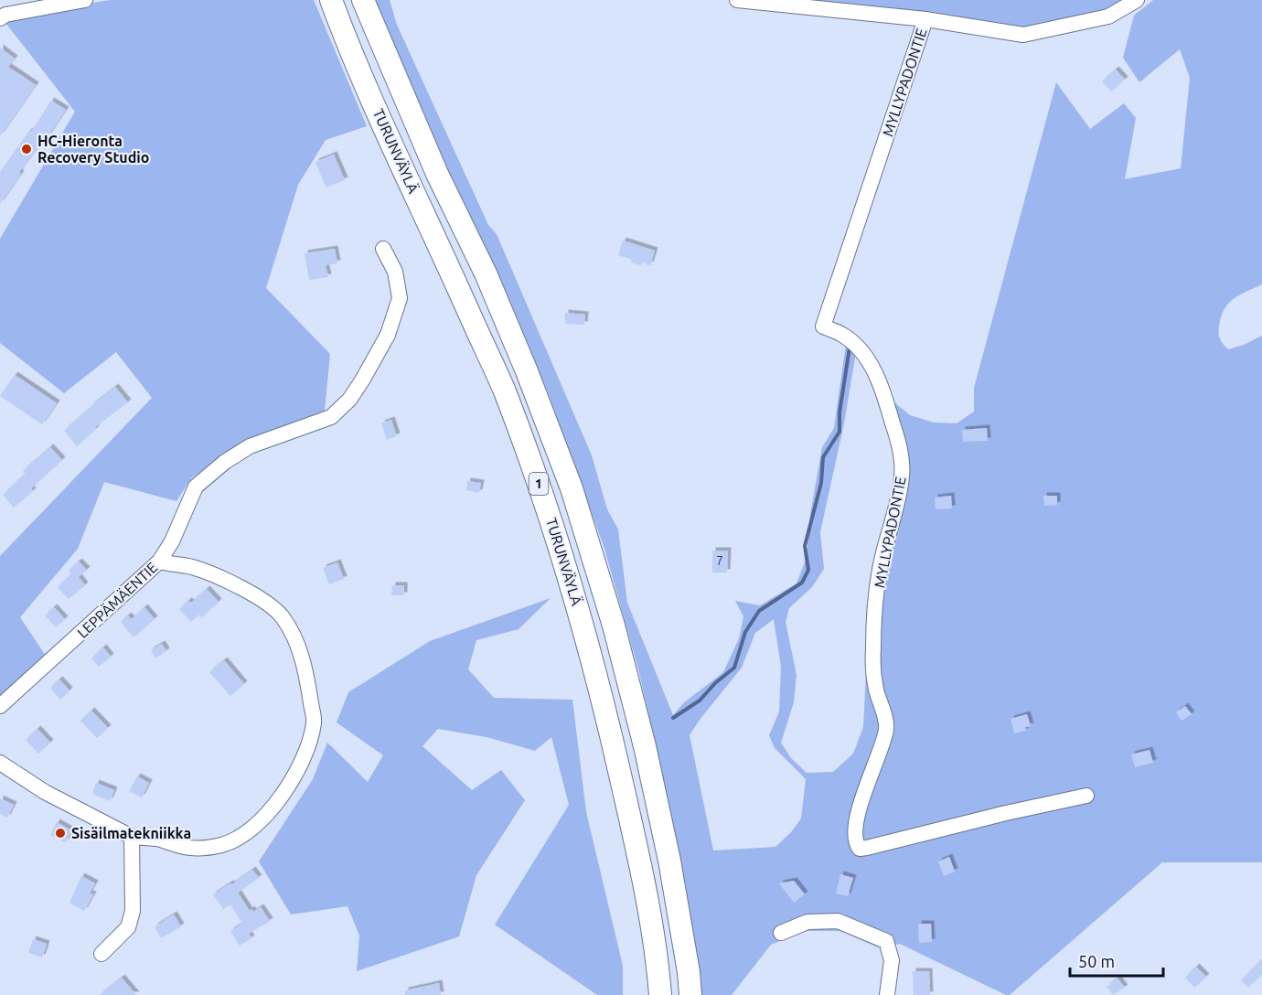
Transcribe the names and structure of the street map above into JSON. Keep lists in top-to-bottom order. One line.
{"streets":{"highway":["TURUNVÄYLÄ","1"],"street":["MYLLYPADONTIE","LEPPÄMÄENTIE"]},"places":["HC-Hieronta Recovery Studio","Sisäilmatekniikka"],"house_numbers":["7"],"scale_bar":"50 m"}
